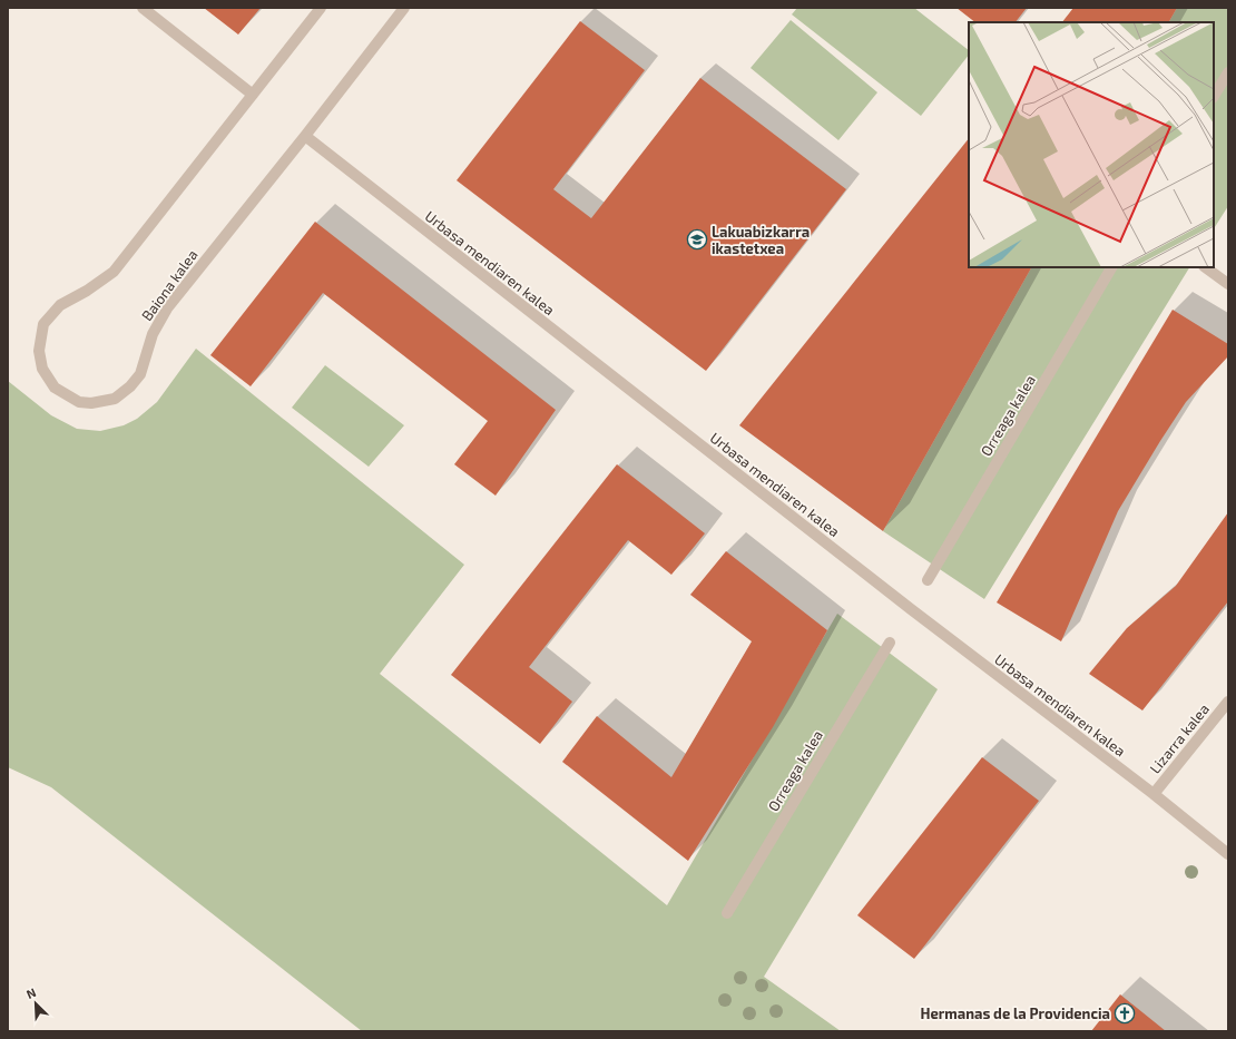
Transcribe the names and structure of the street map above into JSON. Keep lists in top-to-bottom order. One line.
{"streets":{"street":["Urbasa mendiaren kalea","Baiona kalea","Orreaga kalea","Lizarra kalea"]},"crossings":[["Urbasa mendiaren kalea","Baiona kalea"],["Urbasa mendiaren kalea","Lizarra kalea"]],"places":{"school or university":["Lakuabizkarra ikastetxea"],"church":["Hermanas de la Providencia"]},"north":"top left"}
